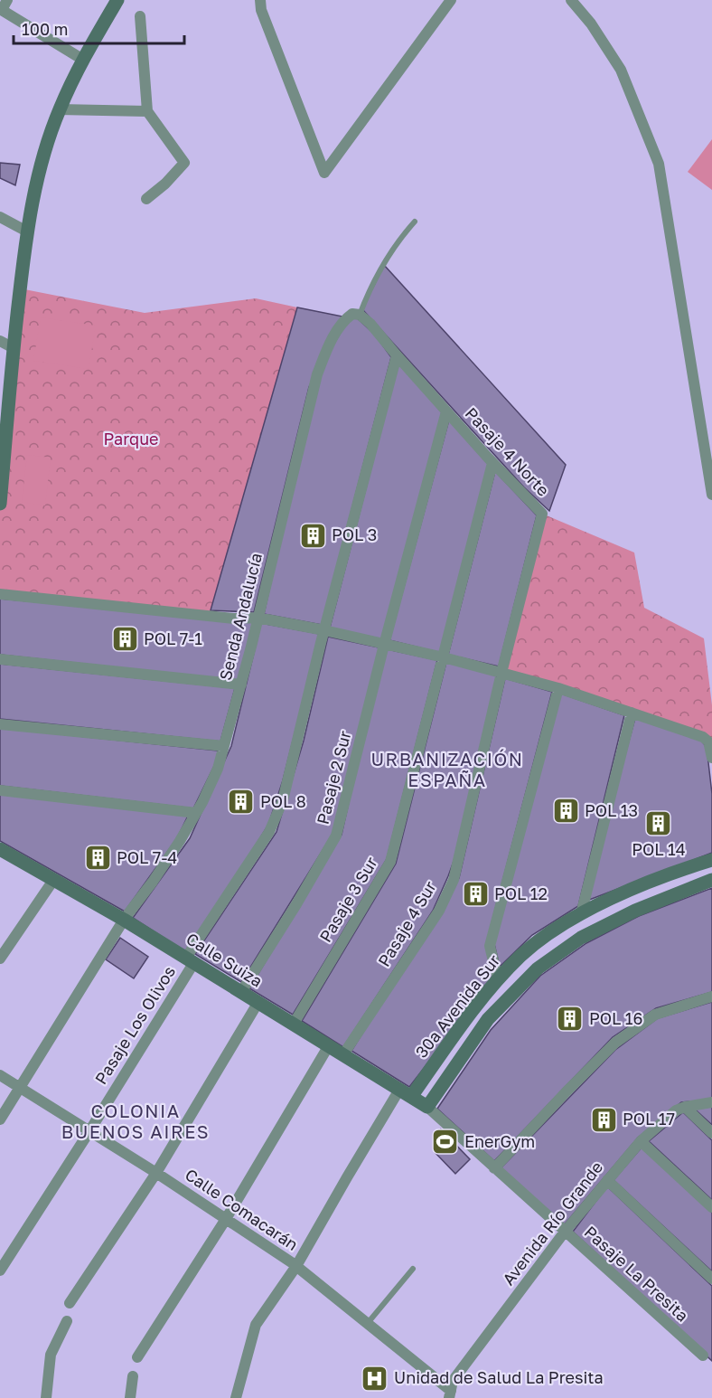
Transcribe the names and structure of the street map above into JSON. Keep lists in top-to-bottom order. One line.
{"streets":{"street":["Pasaje 4 Norte","Senda Andalucía","Pasaje 2 Sur","Pasaje 3 Sur","Pasaje 4 Sur","Calle Suiza","30a Avenida Sur","Pasaje Los Olivos","Calle Comacarán","Avenida Río Grande","Pasaje La Presita"]},"crossings":[["Pasaje 4 Norte","Senda Andalucía"],["Pasaje 4 Norte","Pasaje 2 Sur"],["Pasaje 4 Norte","Pasaje 3 Sur"],["Pasaje 4 Norte","Pasaje 4 Sur"],["Pasaje 4 Norte","Pasaje Los Olivos"],["Senda Andalucía","Calle Suiza"],["Senda Andalucía","Calle Comacarán"],["Pasaje 2 Sur","Calle Suiza"],["Pasaje 3 Sur","Calle Suiza"],["Pasaje 4 Sur","Calle Suiza"],["Calle Suiza","30a Avenida Sur"],["Calle Suiza","Pasaje Los Olivos"],["Calle Suiza","Pasaje La Presita"],["30a Avenida Sur","Pasaje La Presita"],["Pasaje Los Olivos","Calle Comacarán"],["Calle Comacarán","Avenida Río Grande"],["Avenida Río Grande","Pasaje La Presita"]],"districts":["URBANIZACIÓN ESPAÑA","COLONIA BUENOS AIRES"],"parks":["Parque"],"places":{"building":["POL 3","POL 7-1","POL 8","POL 13","POL 14","POL 7-4","POL 12","POL 16","POL 17"],"sports":["EnerGym"],"hospital":["Unidad de Salud La Presita"]},"scale_bar":"100 m"}
